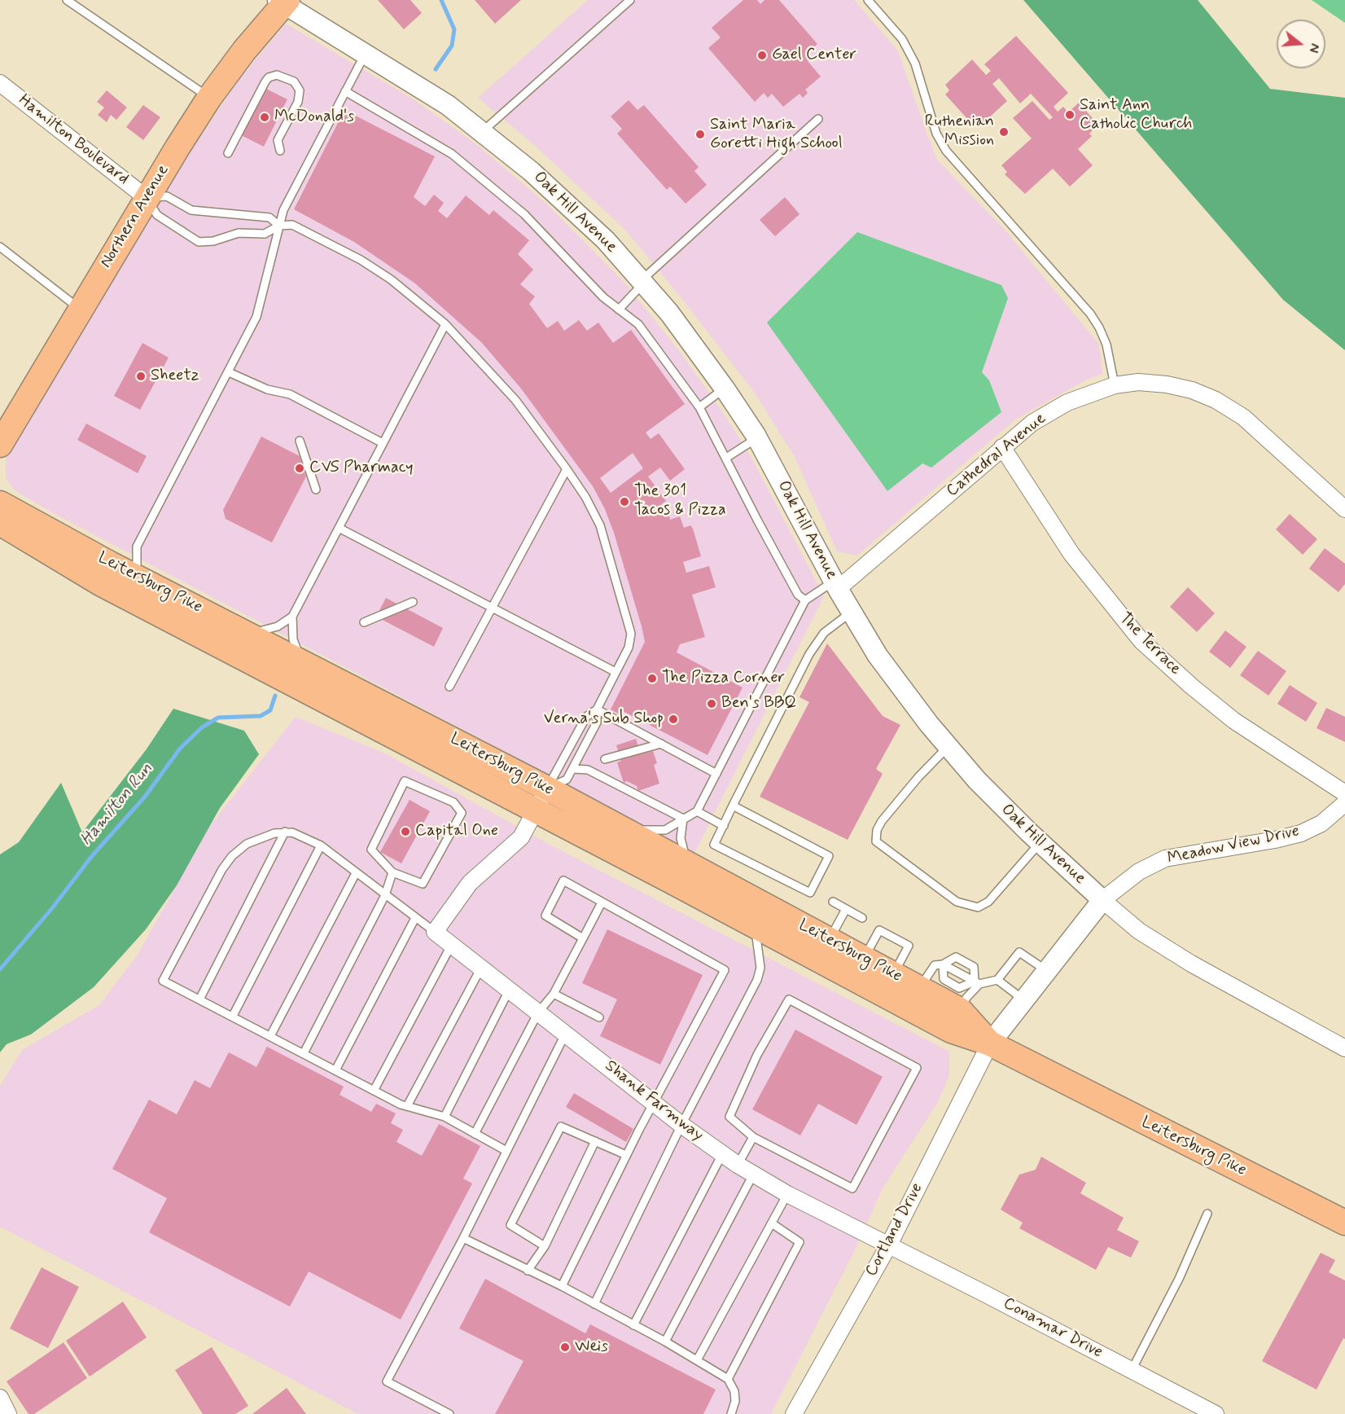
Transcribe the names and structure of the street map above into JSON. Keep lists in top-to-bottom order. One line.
{"streets":{"main road":["Northern Avenue","Leitersburg Pike"],"street":["Hamilton Boulevard","Oak Hill Avenue","Cathedral Avenue","The Terrace","Meadow View Drive","Shank Farmway","Cortland Drive","Conamar Drive"]},"crossings":[["Hamilton Boulevard","Northern Avenue"],["Oak Hill Avenue","Northern Avenue"],["Oak Hill Avenue","Cathedral Avenue"],["Oak Hill Avenue","Meadow View Drive"],["Cathedral Avenue","The Terrace"],["Leitersburg Pike","Meadow View Drive"],["Leitersburg Pike","Cortland Drive"],["Meadow View Drive","Cortland Drive"],["Shank Farmway","Cortland Drive"],["Shank Farmway","Conamar Drive"],["Cortland Drive","Conamar Drive"]],"water":["Hamilton Run"],"places":["Gael Center","Saint Ann Catholic Church","McDonald's","Ruthenian Mission","Saint Maria Goretti High School","Sheetz","CVS Pharmacy","The 301 Tacos & Pizza","The Pizza Corner","Ben's BBQ","Verna's Sub Shop","Capital One","Weis"],"north":"right"}
